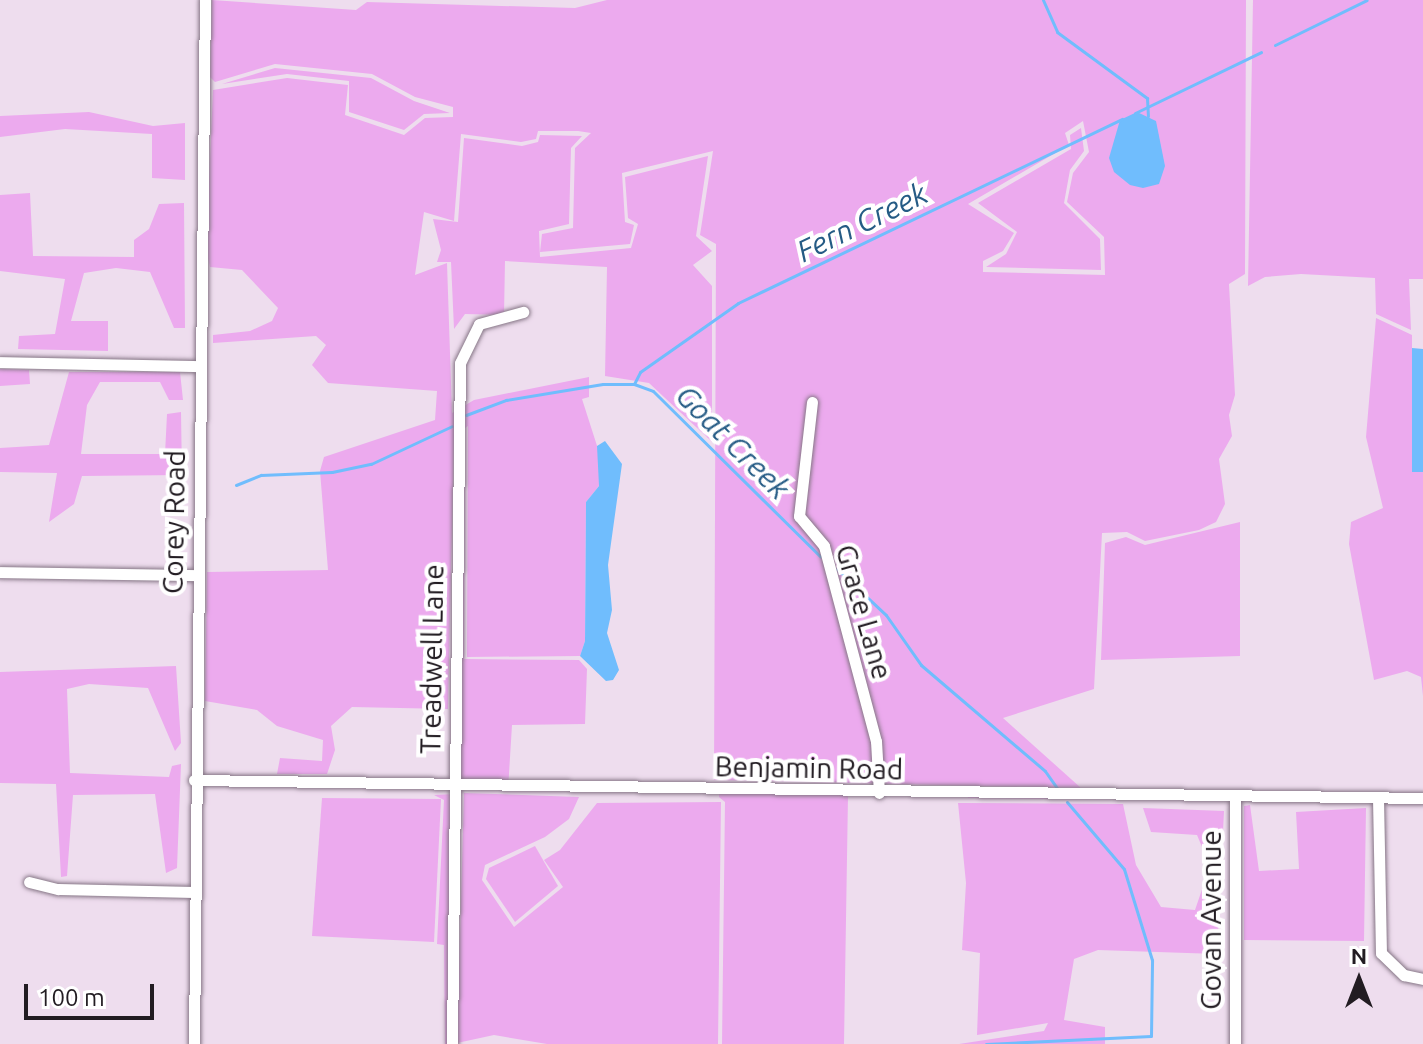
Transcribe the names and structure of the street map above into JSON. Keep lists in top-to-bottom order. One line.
{"streets":{"street":["Corey Road","Grace Lane","Treadwell Lane","Benjamin Road","Govan Avenue"]},"crossings":[["Corey Road","Benjamin Road"],["Grace Lane","Benjamin Road"],["Treadwell Lane","Benjamin Road"],["Benjamin Road","Govan Avenue"]],"water":["Fern Creek","Goat Creek"],"scale_bar":"100 m","north":"top"}
